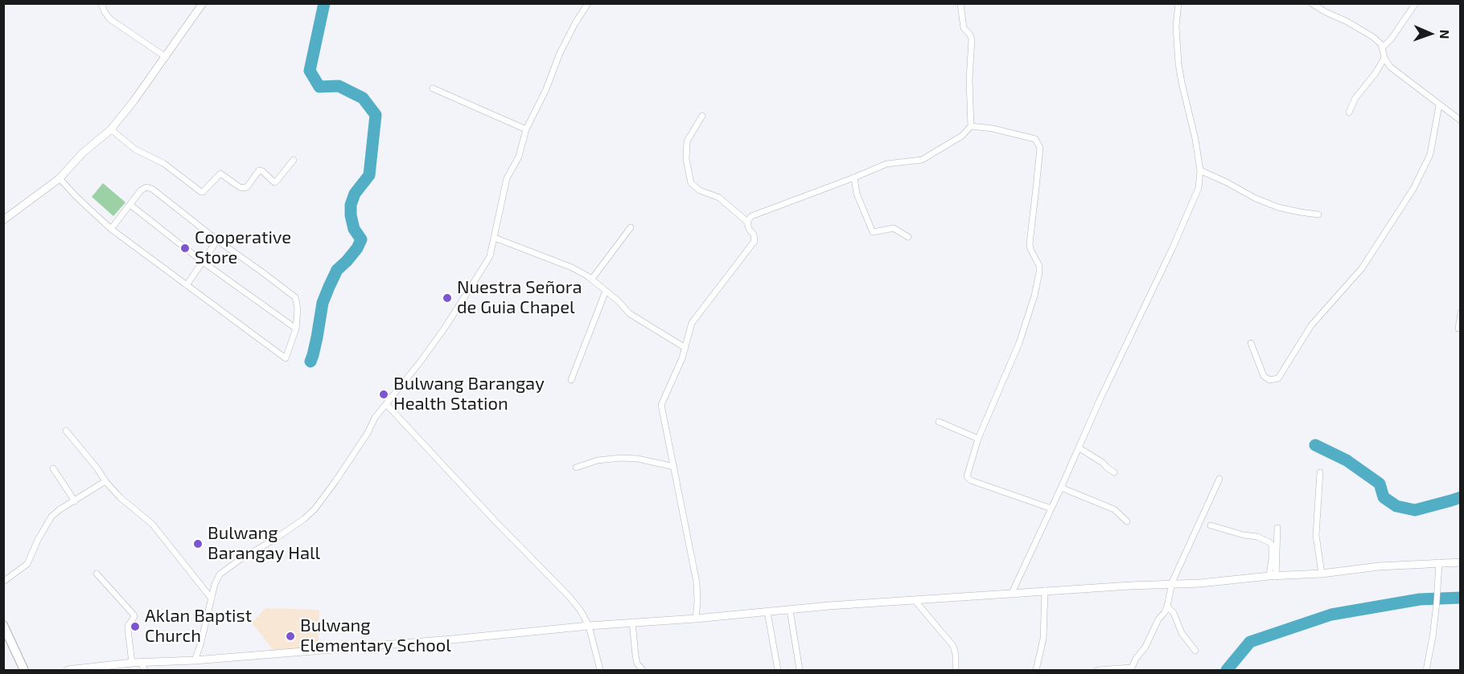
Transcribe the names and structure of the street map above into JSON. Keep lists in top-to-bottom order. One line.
{"places":["Cooperative Store","Nuestra Señora de Guia Chapel","Bulwang Barangay Health Station","Bulwang Barangay Hall","Aklan Baptist Church","Bulwang Elementary School"],"north":"right"}
